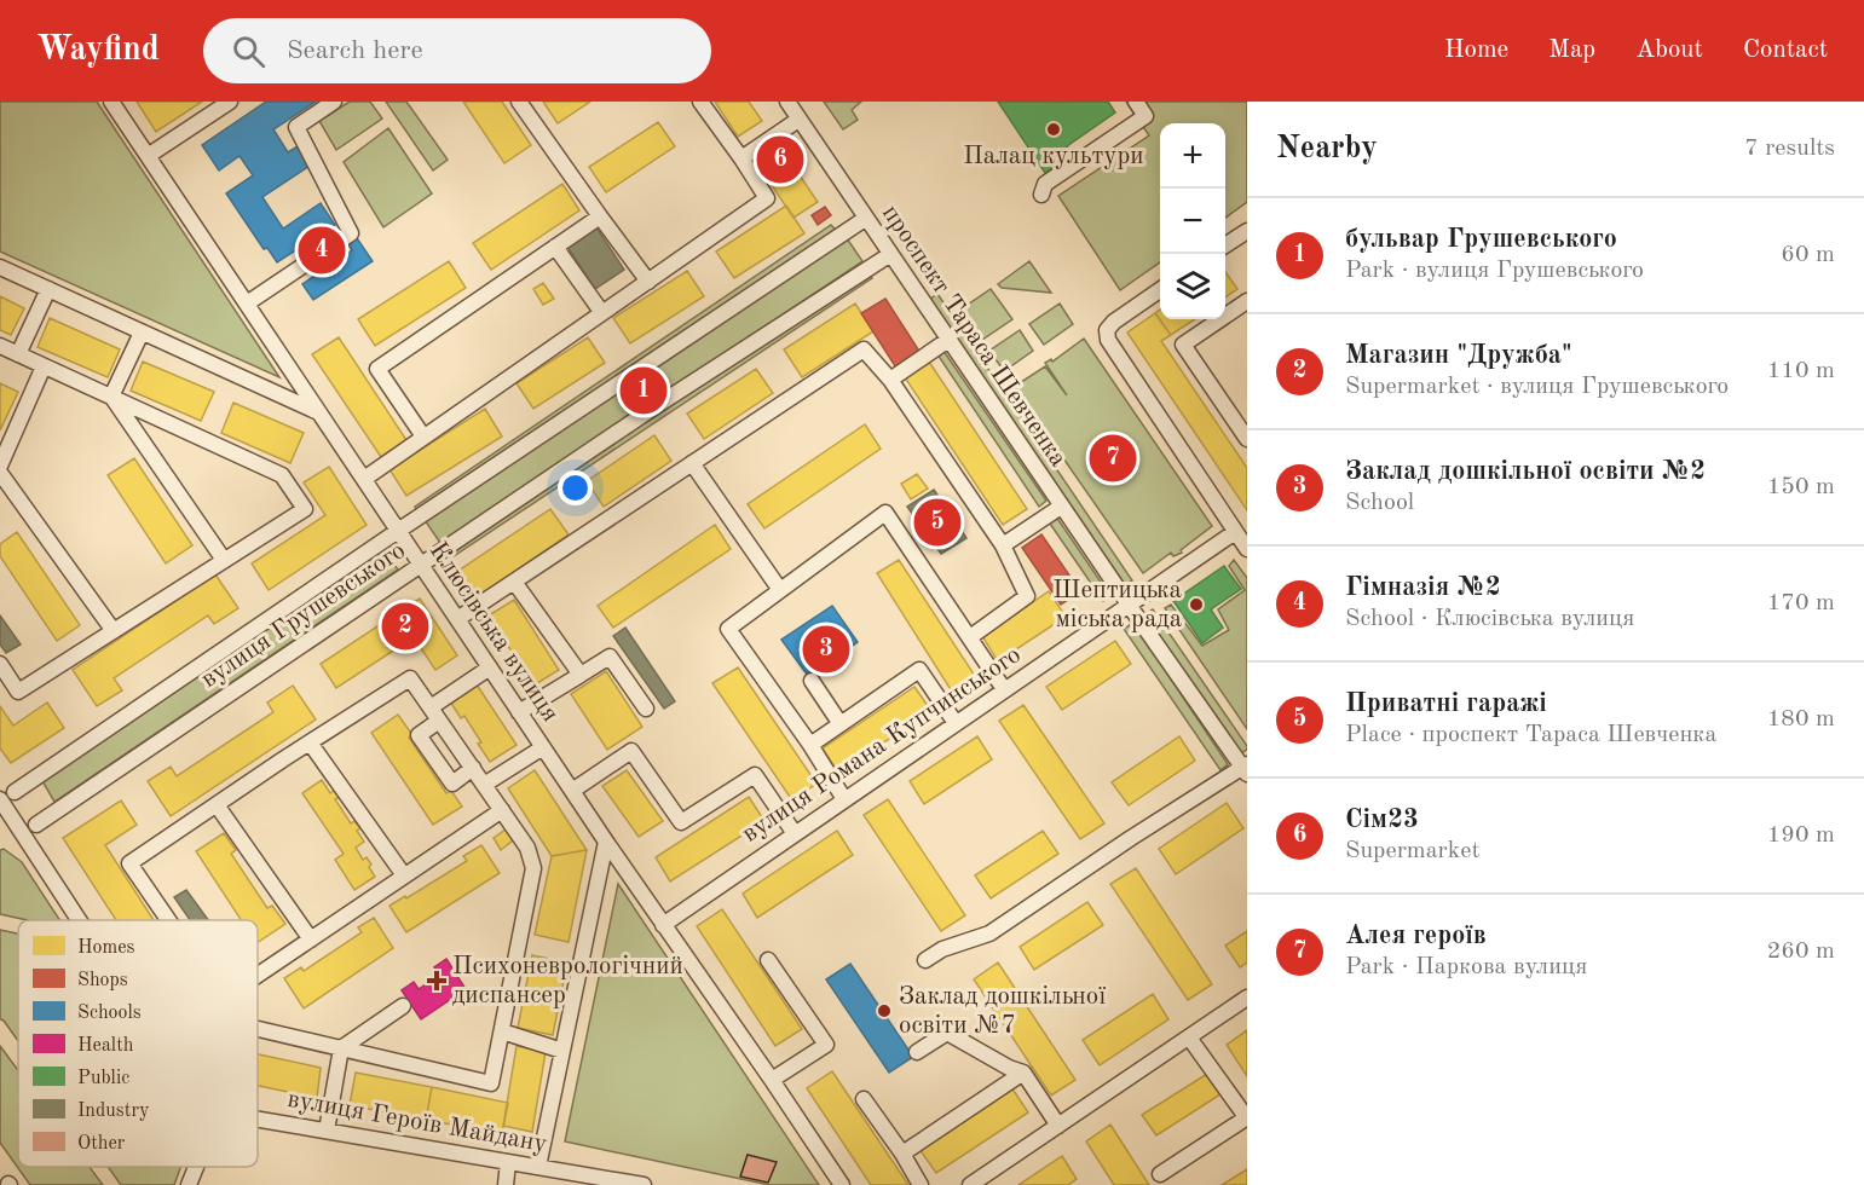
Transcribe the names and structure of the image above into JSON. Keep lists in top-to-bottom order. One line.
{"streets":{"street":["проспект Тараса Шевченка","вулиця Грушевського","Клюсівська вулиця","вулиця Романа Купчинського","вулиця Героїв Майдану"]},"crossings":[["проспект Тараса Шевченка","вулиця Грушевського"],["проспект Тараса Шевченка","вулиця Романа Купчинського"],["вулиця Грушевського","Клюсівська вулиця"],["Клюсівська вулиця","вулиця Романа Купчинського"]],"places":{"other":["Палац культури","Шептицька міська рада","Заклад дошкільної освіти №7"],"health":["Психоневрологічний диспансер"]},"legend":["Homes","Shops","Schools","Health","Public","Industry","Other"],"page":{"header":"Wayfind","search":"Search here","nav":["Home","Map","About","Contact"],"heading":["Nearby","7 results"],"map_buttons":["+","−"],"pins":["6","4","1","7","5","2","3"],"list":[{"mark":"1","name":"бульвар Грушевського","note":"Park · вулиця Грушевського","value":"60 m"},{"mark":"2","name":"Магазин \"Дружба\"","note":"Supermarket · вулиця Грушевського","value":"110 m"},{"mark":"3","name":"Заклад дошкільної освіти №2","note":"School","value":"150 m"},{"mark":"4","name":"Гімназія №2","note":"School · Клюсівська вулиця","value":"170 m"},{"mark":"5","name":"Приватні гаражі","note":"Place · проспект Тараса Шевченка","value":"180 m"},{"mark":"6","name":"Сім23","note":"Supermarket","value":"190 m"},{"mark":"7","name":"Алея героїв","note":"Park · Паркова вулиця","value":"260 m"}]}}
